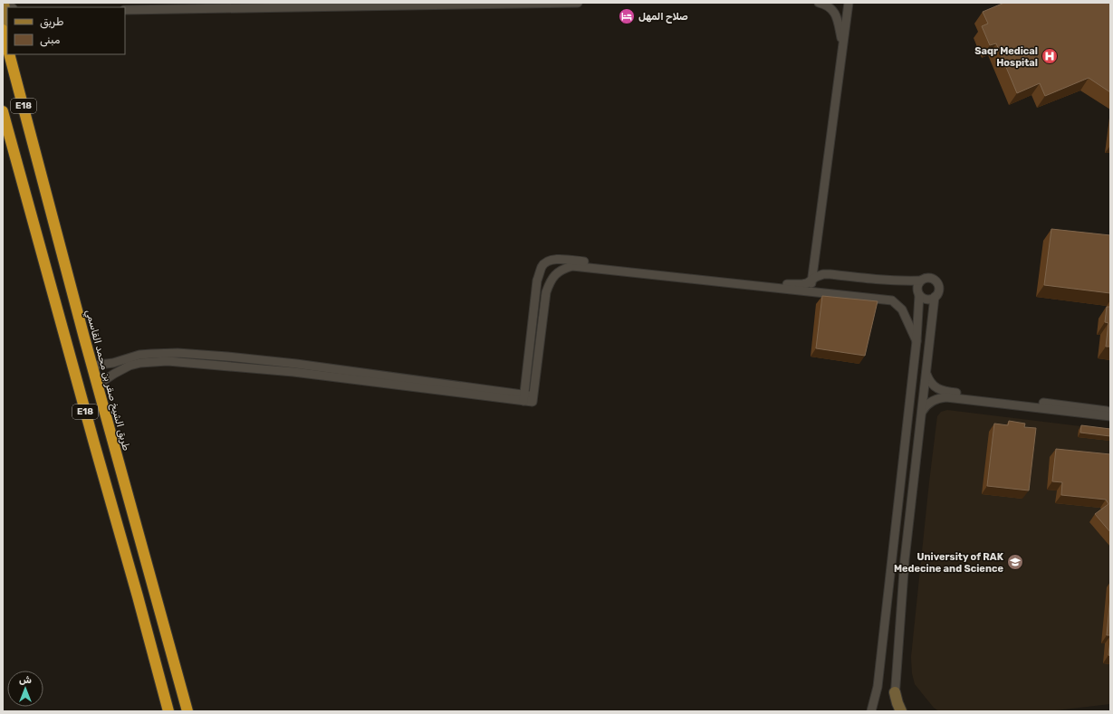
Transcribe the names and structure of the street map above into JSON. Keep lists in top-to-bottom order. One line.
{"streets":{"highway":["E18","طريق الشيخ صقر بن محمد القاسمي"]},"places":{"hotel":["صلاح المهل"],"hospital":["Saqr Medical Hospital"],"school or university":["University of RAK Medecine and Science"]},"legend":["طريق","مبنى"],"north":"top"}
